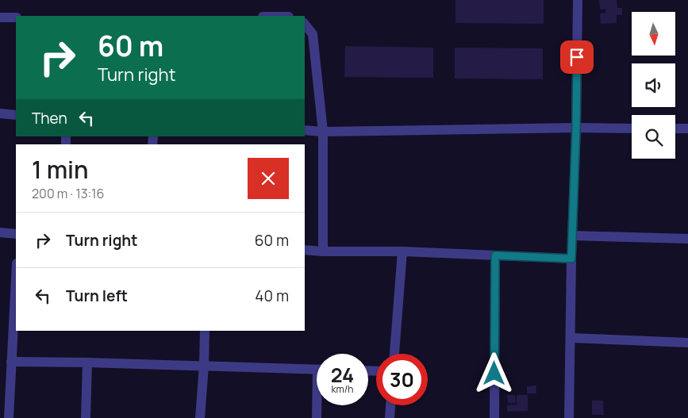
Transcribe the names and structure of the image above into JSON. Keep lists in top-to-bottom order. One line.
{"north":"bottom","page":{"turn":["60 m","Turn right"],"then":"Then","heading":["1 min","200 m · 13:16"],"list":[{"name":"Turn right","value":"60 m"},{"name":"Turn left","value":"40 m"}],"speed":"24 km/h","limit":"30"}}
